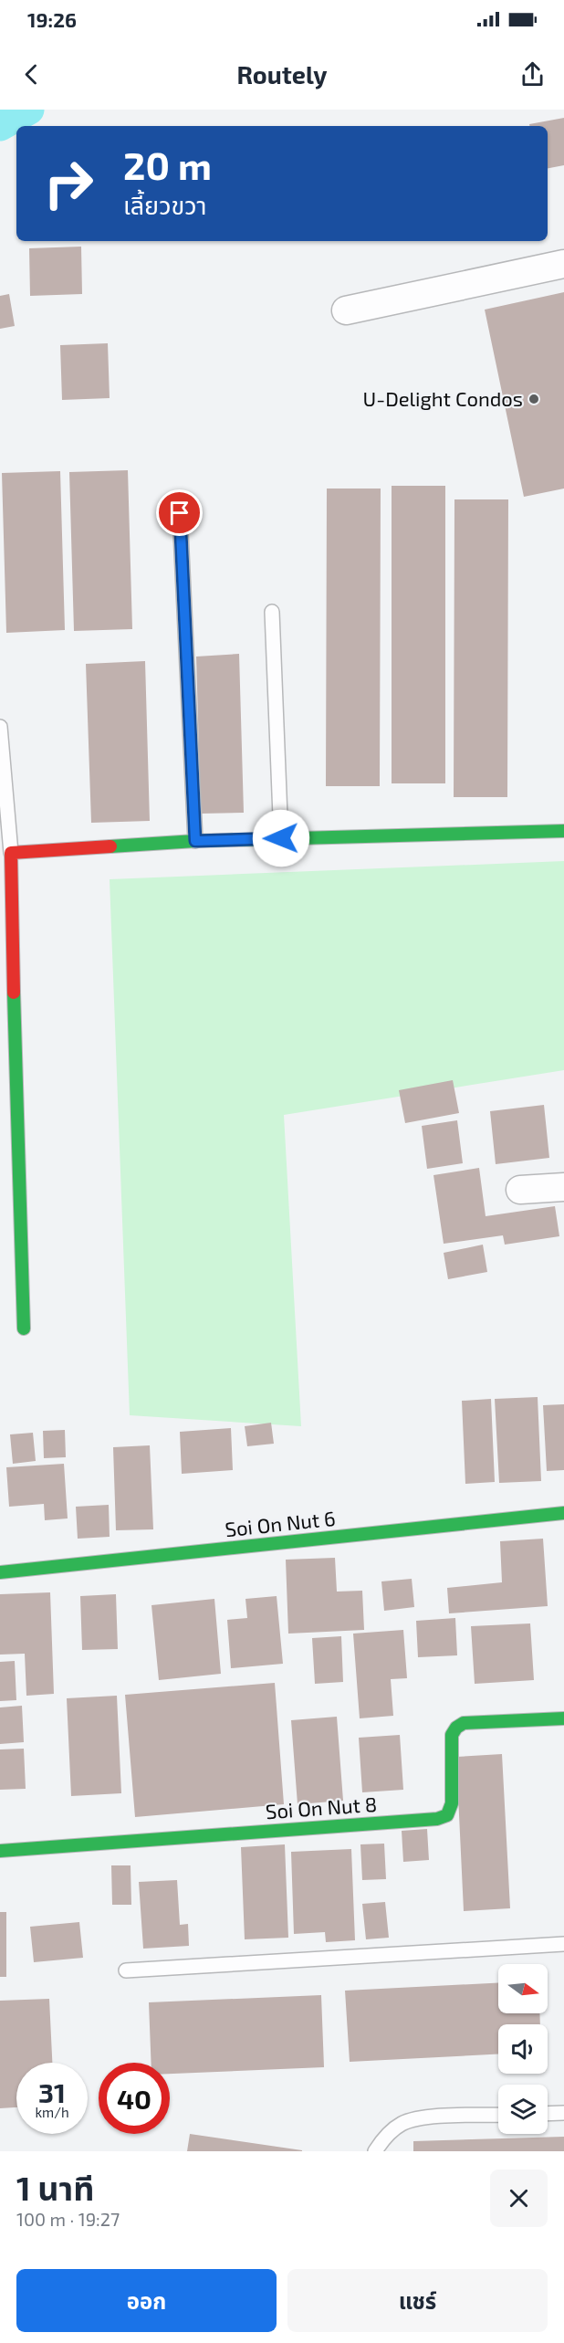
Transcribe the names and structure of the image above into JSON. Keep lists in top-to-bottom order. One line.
{"streets":{"street":["Soi On Nut 6","Soi On Nut 8"]},"places":["U-Delight Condos"],"north":"right","page":{"status":"19:26","header":"Routely","turn":["20 m","เลี้ยวขวา"],"speed":"31 km/h","limit":"40","heading":["1 นาที","100 m · 19:27"],"buttons":["ออก","แชร์"]}}
